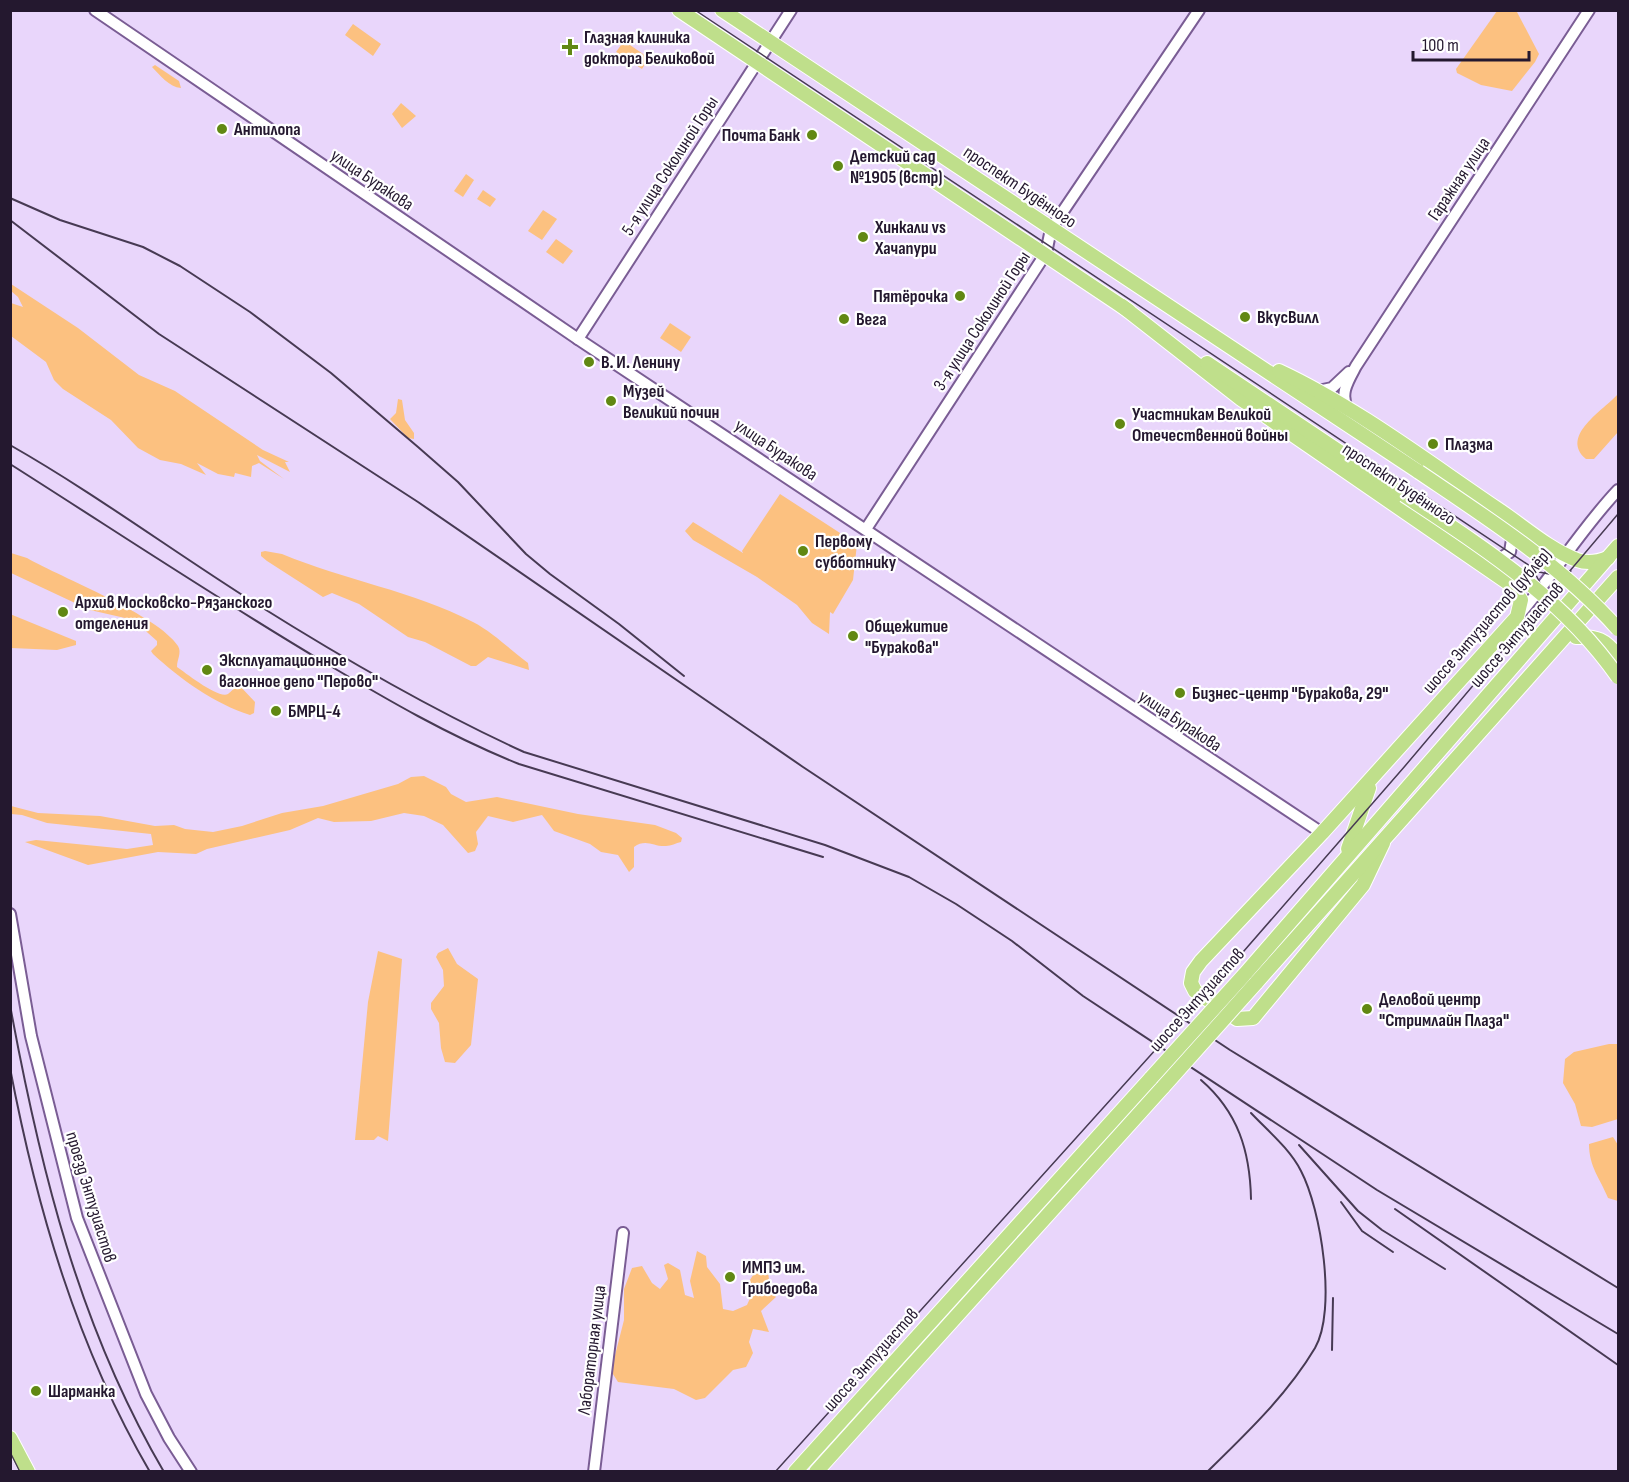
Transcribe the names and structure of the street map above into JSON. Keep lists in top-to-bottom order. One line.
{"streets":{"main road":["проспект Будённого","шоссе Энтузиастов (дублёр)","шоссе Энтузиастов"],"street":["5-я улица Соколиной Горы","Гаражная улица","улица Буракова","3-я улица Соколиной Горы","проезд Энтузиастов","Лабораторная улица"]},"crossings":[["5-я улица Соколиной Горы","улица Буракова"],["5-я улица Соколиной Горы","проспект Будённого"],["Гаражная улица","проспект Будённого"],["улица Буракова","3-я улица Соколиной Горы"],["проспект Будённого","3-я улица Соколиной Горы"],["проспект Будённого","шоссе Энтузиастов (дублёр)"],["проспект Будённого","шоссе Энтузиастов"]],"places":{"health":["Глазная клиника доктора Беликовой"],"other":["Антилопа","Почта Банк","Детский сад №1905 (встр)","Хинкали vs Хачапури","Пятёрочка","ВкусВилл","Вега","В. И. Ленину","Музей Великий почин","Участникам Великой Отечественной войны","Плазма","Первому субботнику","Архив Московско-Рязанского отделения","Общежитие \"Буракова\"","Эксплуатационное вагонное депо \"Перово\"","Бизнес-центр \"Буракова, 29\"","БМРЦ-4","Деловой центр \"Стримлайн Плаза\"","ИМПЭ им. Грибоедова","Шарманка"]},"scale_bar":"100 m"}
